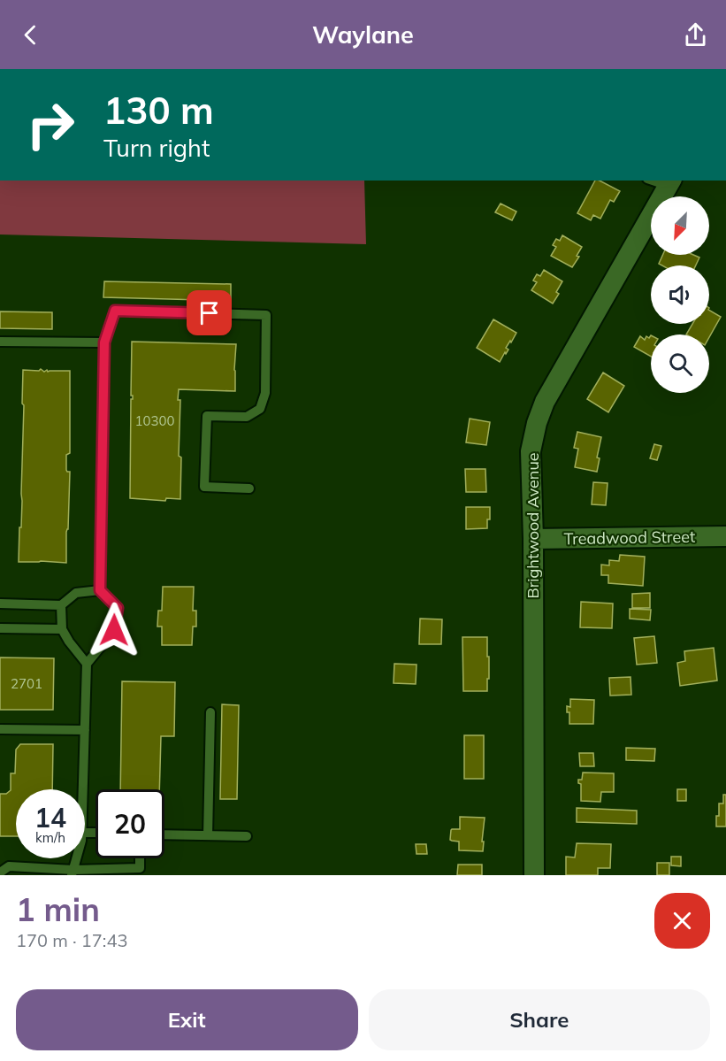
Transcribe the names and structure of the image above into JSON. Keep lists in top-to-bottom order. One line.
{"streets":{"street":["Brightwood Avenue","Treadwood Street"]},"crossings":[["Brightwood Avenue","Treadwood Street"]],"house_numbers":["10300","2701"],"north":"bottom left","page":{"header":"Waylane","turn":["130 m","Turn right"],"speed":"14 km/h","limit":"20","heading":["1 min","170 m · 17:43"],"buttons":["Exit","Share"]}}
